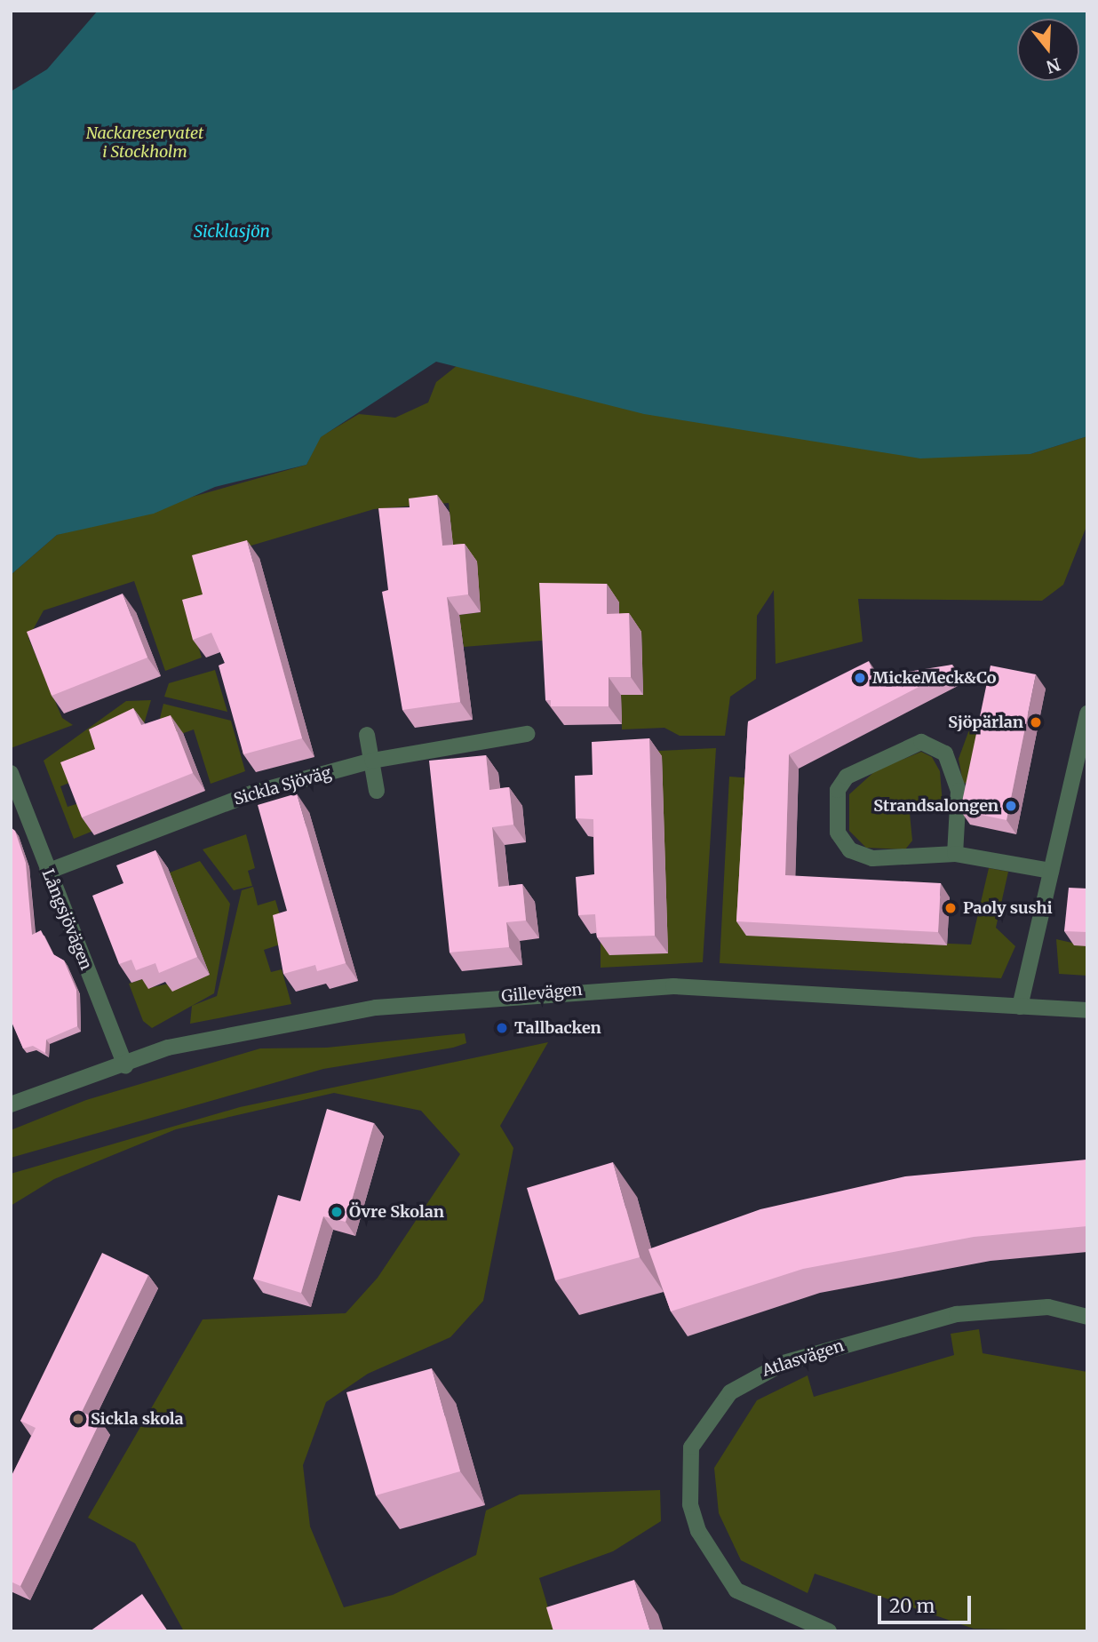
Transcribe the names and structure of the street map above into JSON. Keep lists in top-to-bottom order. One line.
{"streets":{"street":["Sickla Sjöväg","Långsjövägen","Gillevägen","Atlasvägen"]},"crossings":[["Sickla Sjöväg","Långsjövägen"],["Långsjövägen","Gillevägen"]],"water":["Sicklasjön"],"parks":["Nackareservatet i Stockholm"],"places":["MickeMeck&Co","Sjöpärlan","Strandsalongen","Paoly sushi","Tallbacken","Övre Skolan","Sickla skola"],"scale_bar":"20 m","north":"bottom"}
